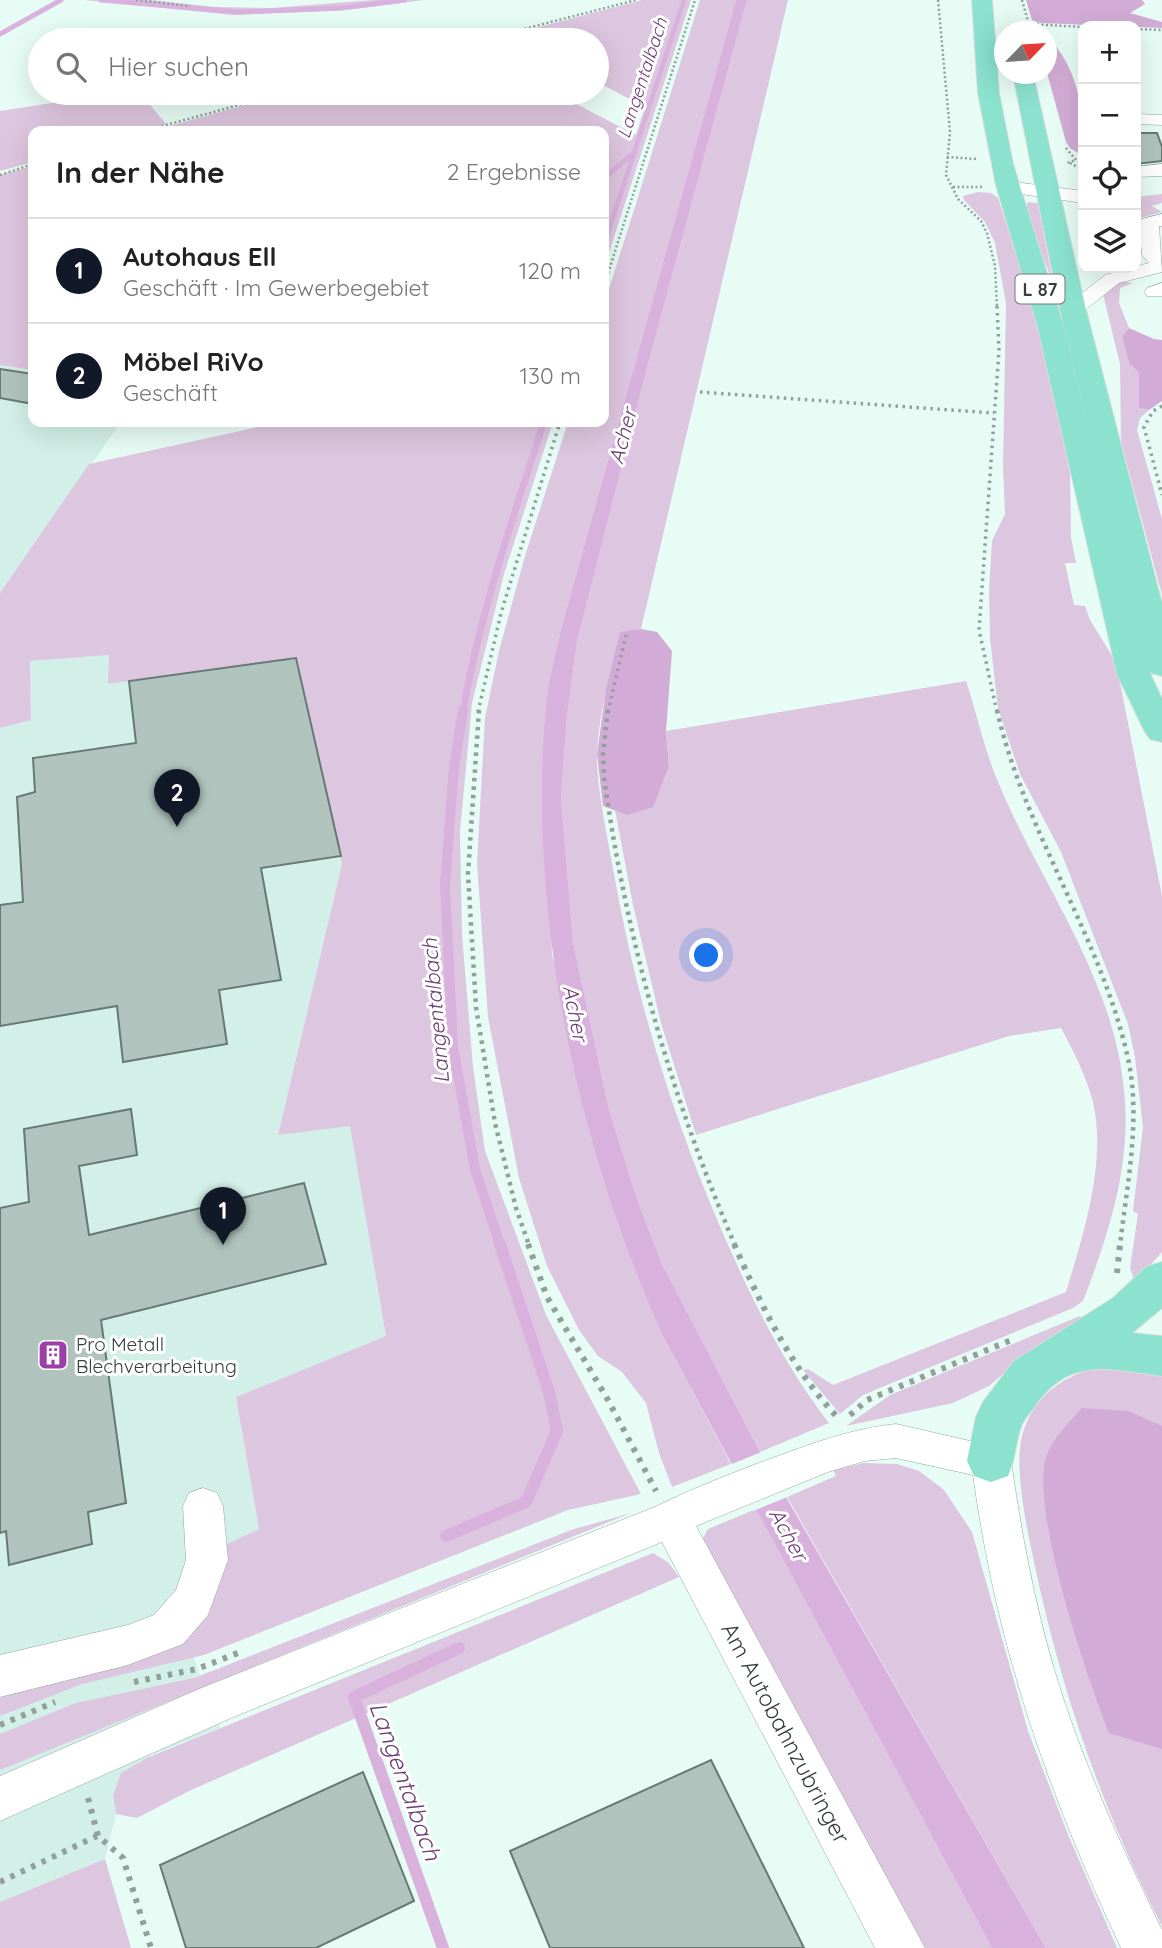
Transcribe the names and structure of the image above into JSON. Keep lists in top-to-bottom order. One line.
{"streets":{"main road":["L 87"],"street":["Am Autobahnzubringer"]},"water":["Langentalbach","Acher"],"places":{"building":["Pro Metall Blechverarbeitung"]},"north":"top right","page":{"map_buttons":["+","−"],"search":"Hier suchen","heading":["In der Nähe","2 Ergebnisse"],"list":[{"mark":"1","name":"Autohaus Ell","note":"Geschäft · Im Gewerbegebiet","value":"120 m"},{"mark":"2","name":"Möbel RiVo","note":"Geschäft","value":"130 m"}],"pins":["2","1"]}}
